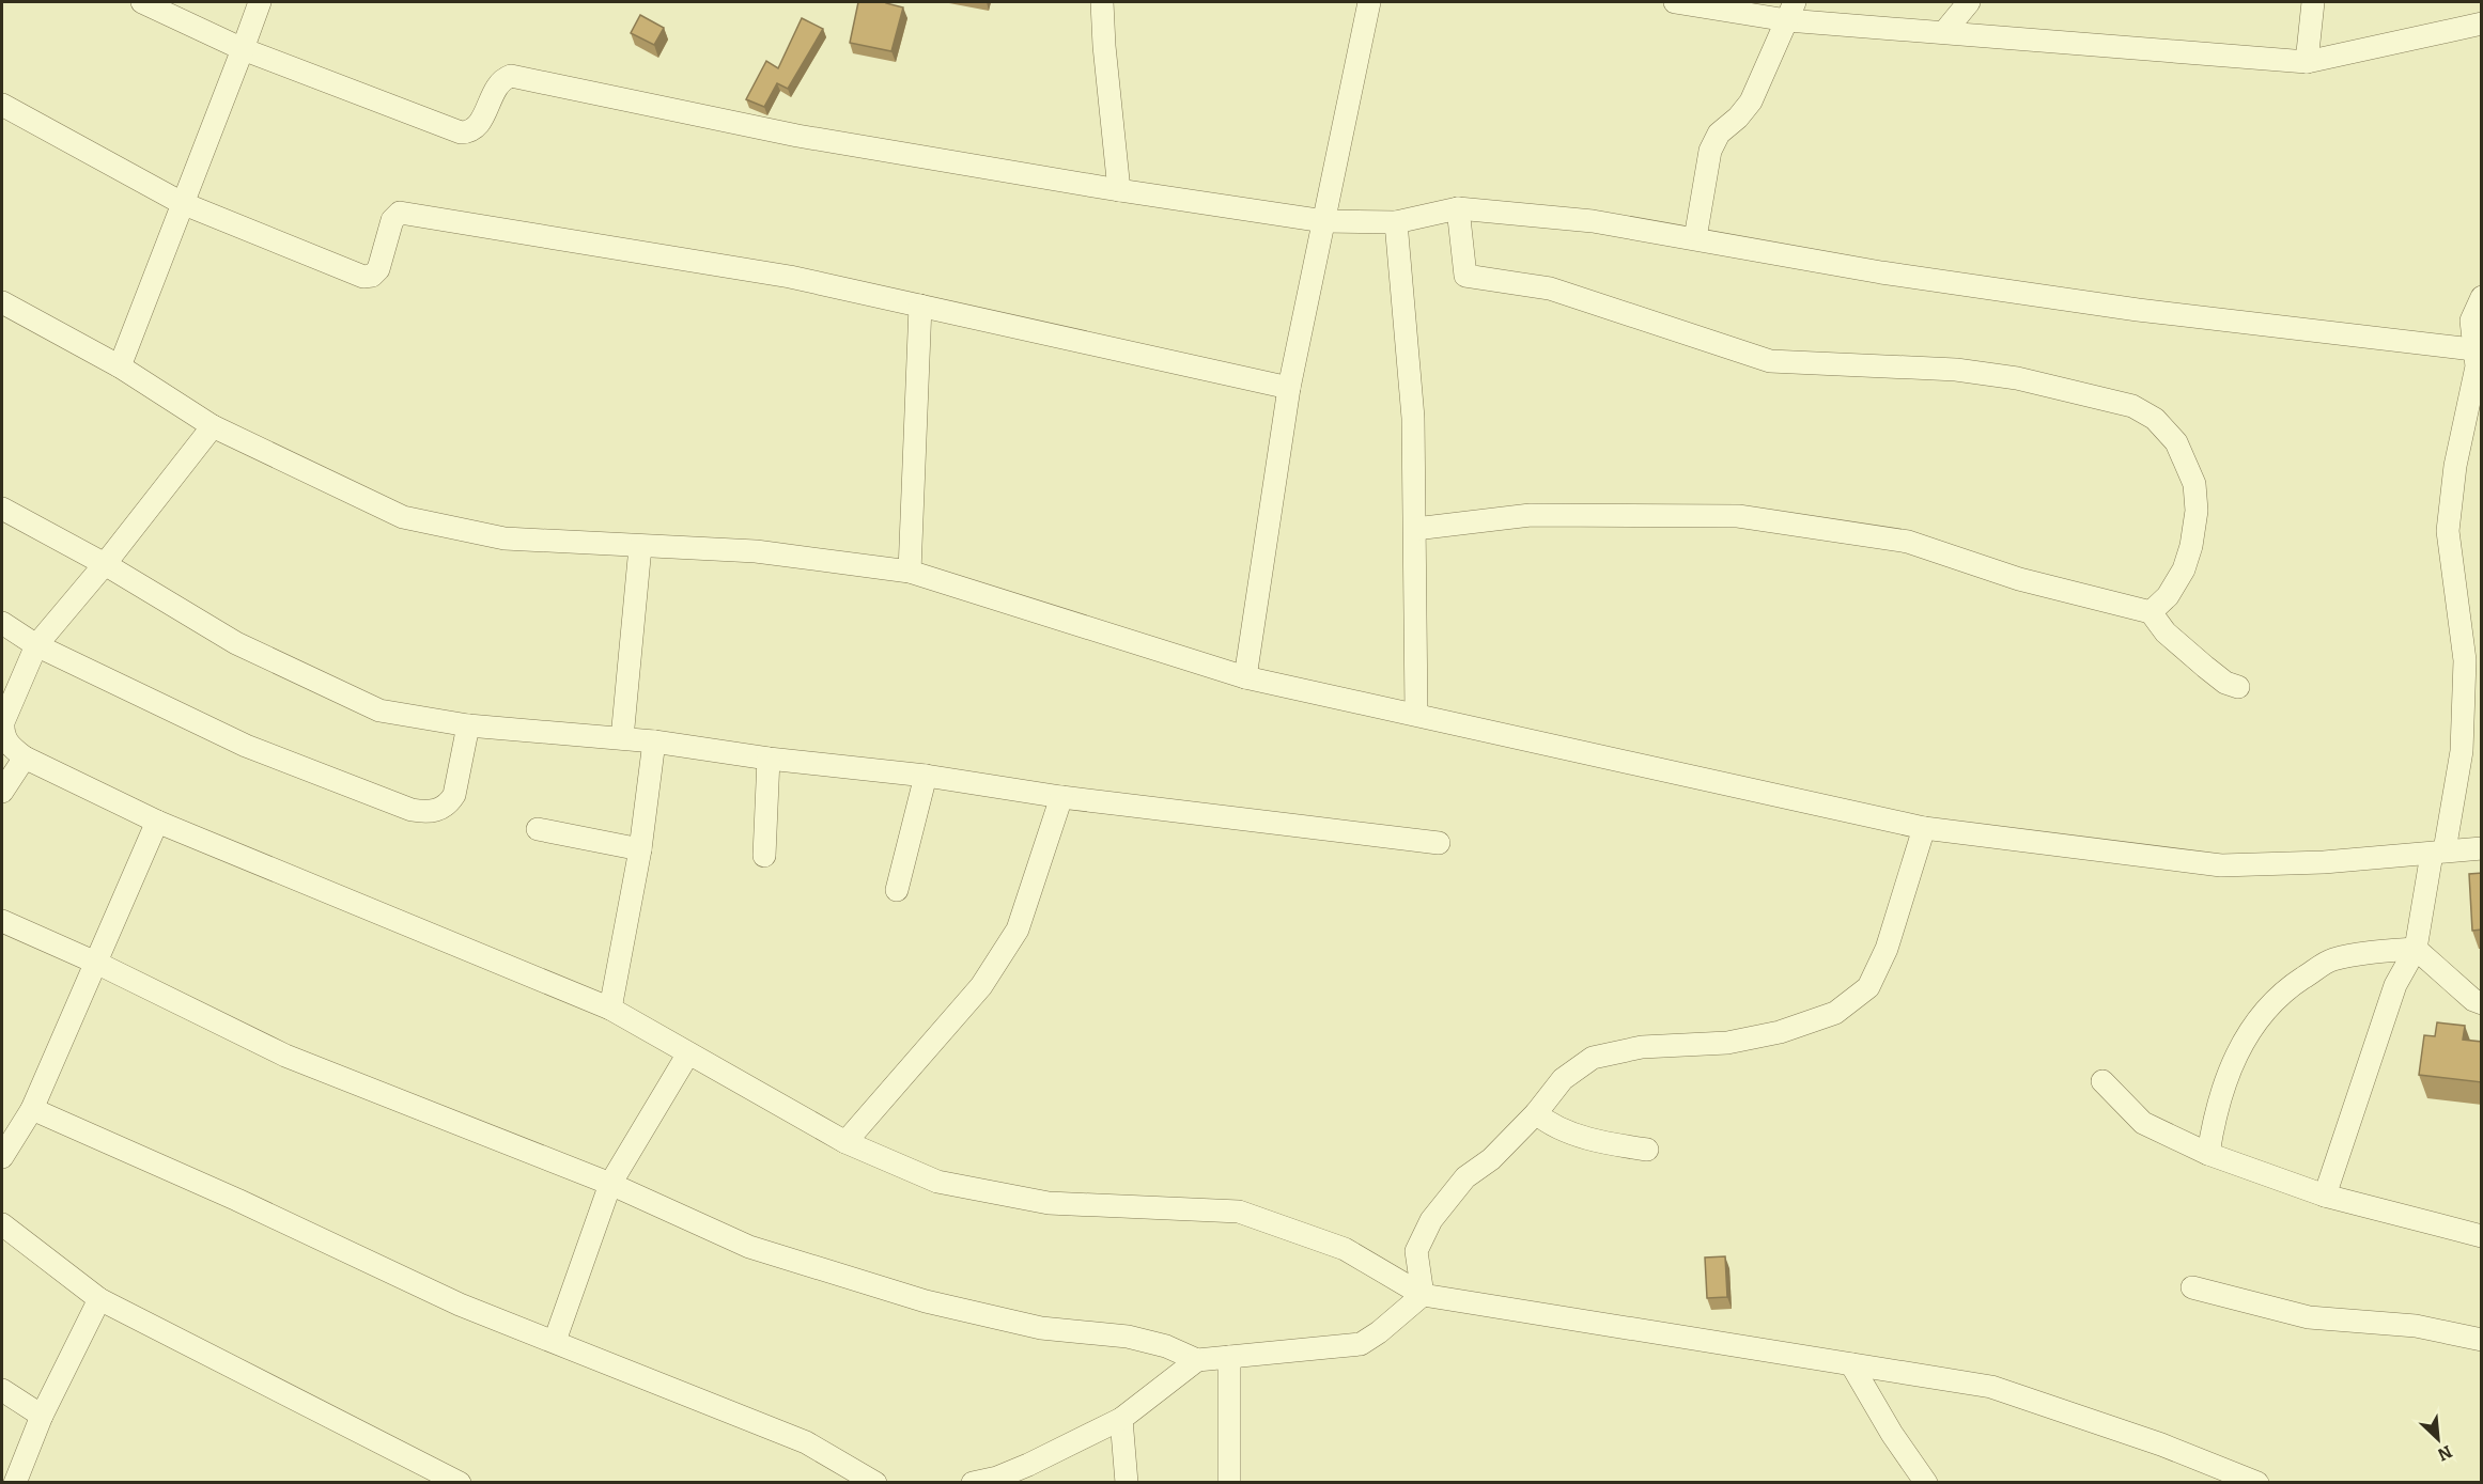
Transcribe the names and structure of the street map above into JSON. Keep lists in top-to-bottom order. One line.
{"north":"bottom right"}
